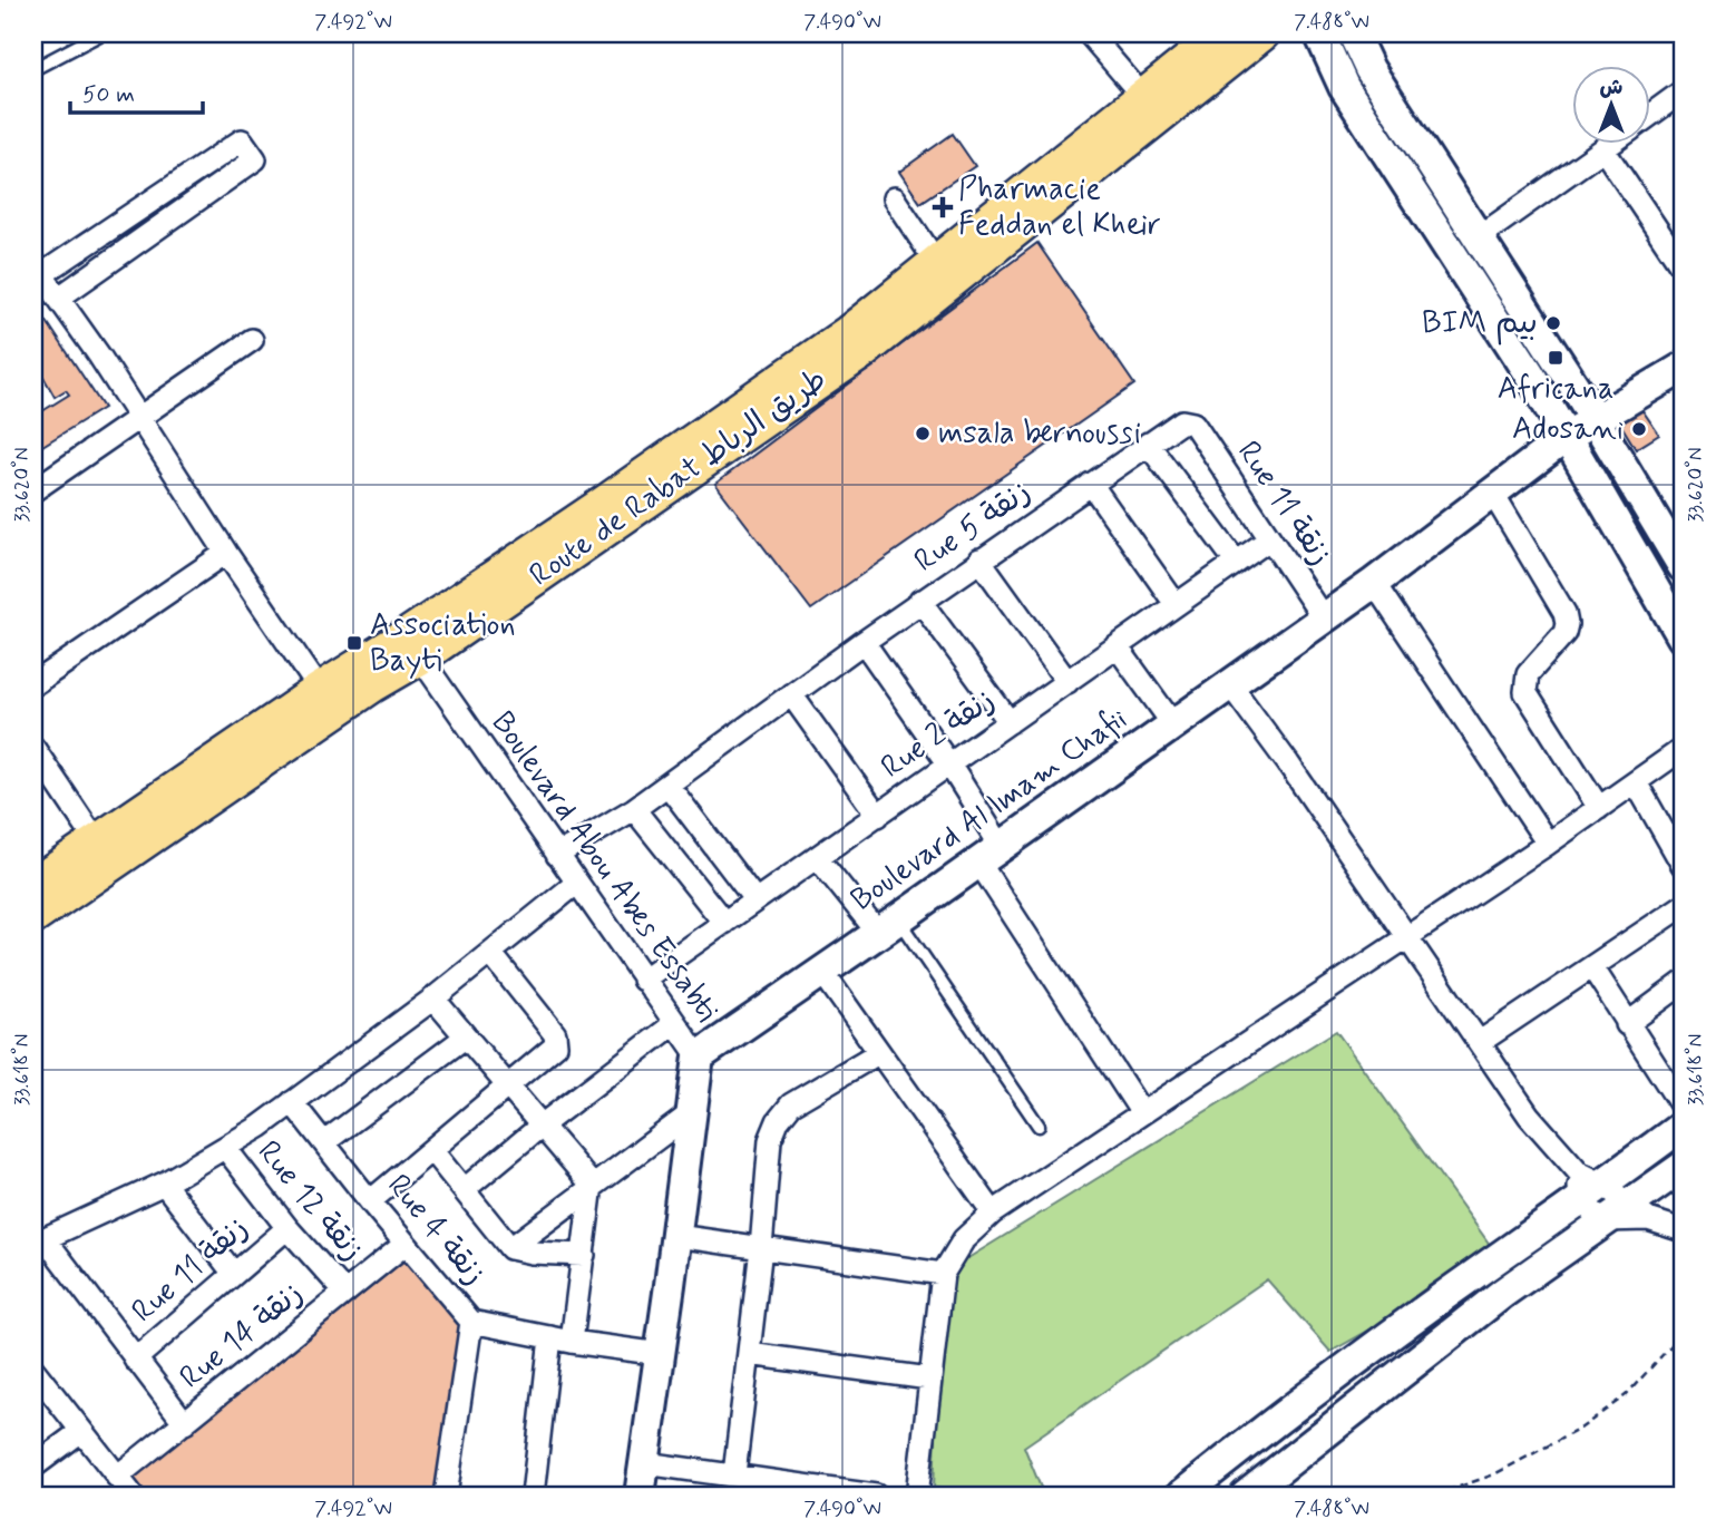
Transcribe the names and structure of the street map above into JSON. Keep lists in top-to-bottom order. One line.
{"streets":{"main road":["Route de Rabat طريق الرباط"],"street":["Rue 11 زنقة","Rue 5 زنقة","Rue 2 زنقة","Boulevard Al Imam Chafii","Boulevard Abou Abes Essabti","Rue 12 زنقة","Rue 4 زنقة","Rue 14 زنقة"]},"crossings":[["Route de Rabat طريق الرباط","Boulevard Abou Abes Essabti"],["Rue 11 زنقة","Rue 5 زنقة"],["Rue 11 زنقة","Rue 2 زنقة"],["Rue 11 زنقة","Boulevard Al Imam Chafii"],["Rue 11 زنقة","Rue 12 زنقة"],["Rue 5 زنقة","Boulevard Abou Abes Essabti"],["Rue 2 زنقة","Boulevard Abou Abes Essabti"],["Boulevard Al Imam Chafii","Boulevard Abou Abes Essabti"],["Rue 12 زنقة","Rue 14 زنقة"],["Rue 4 زنقة","Rue 14 زنقة"]],"places":{"health":["Pharmacie Feddan el Kheir"],"other":["BIM بيم","Adosani","msala bernoussi"],"transit":["Africana","Association Bayti"]},"scale_bar":"50 m","north":"top","coordinates":["7.492°W","7.490°W","7.488°W","33.620°N","33.618°N"]}
